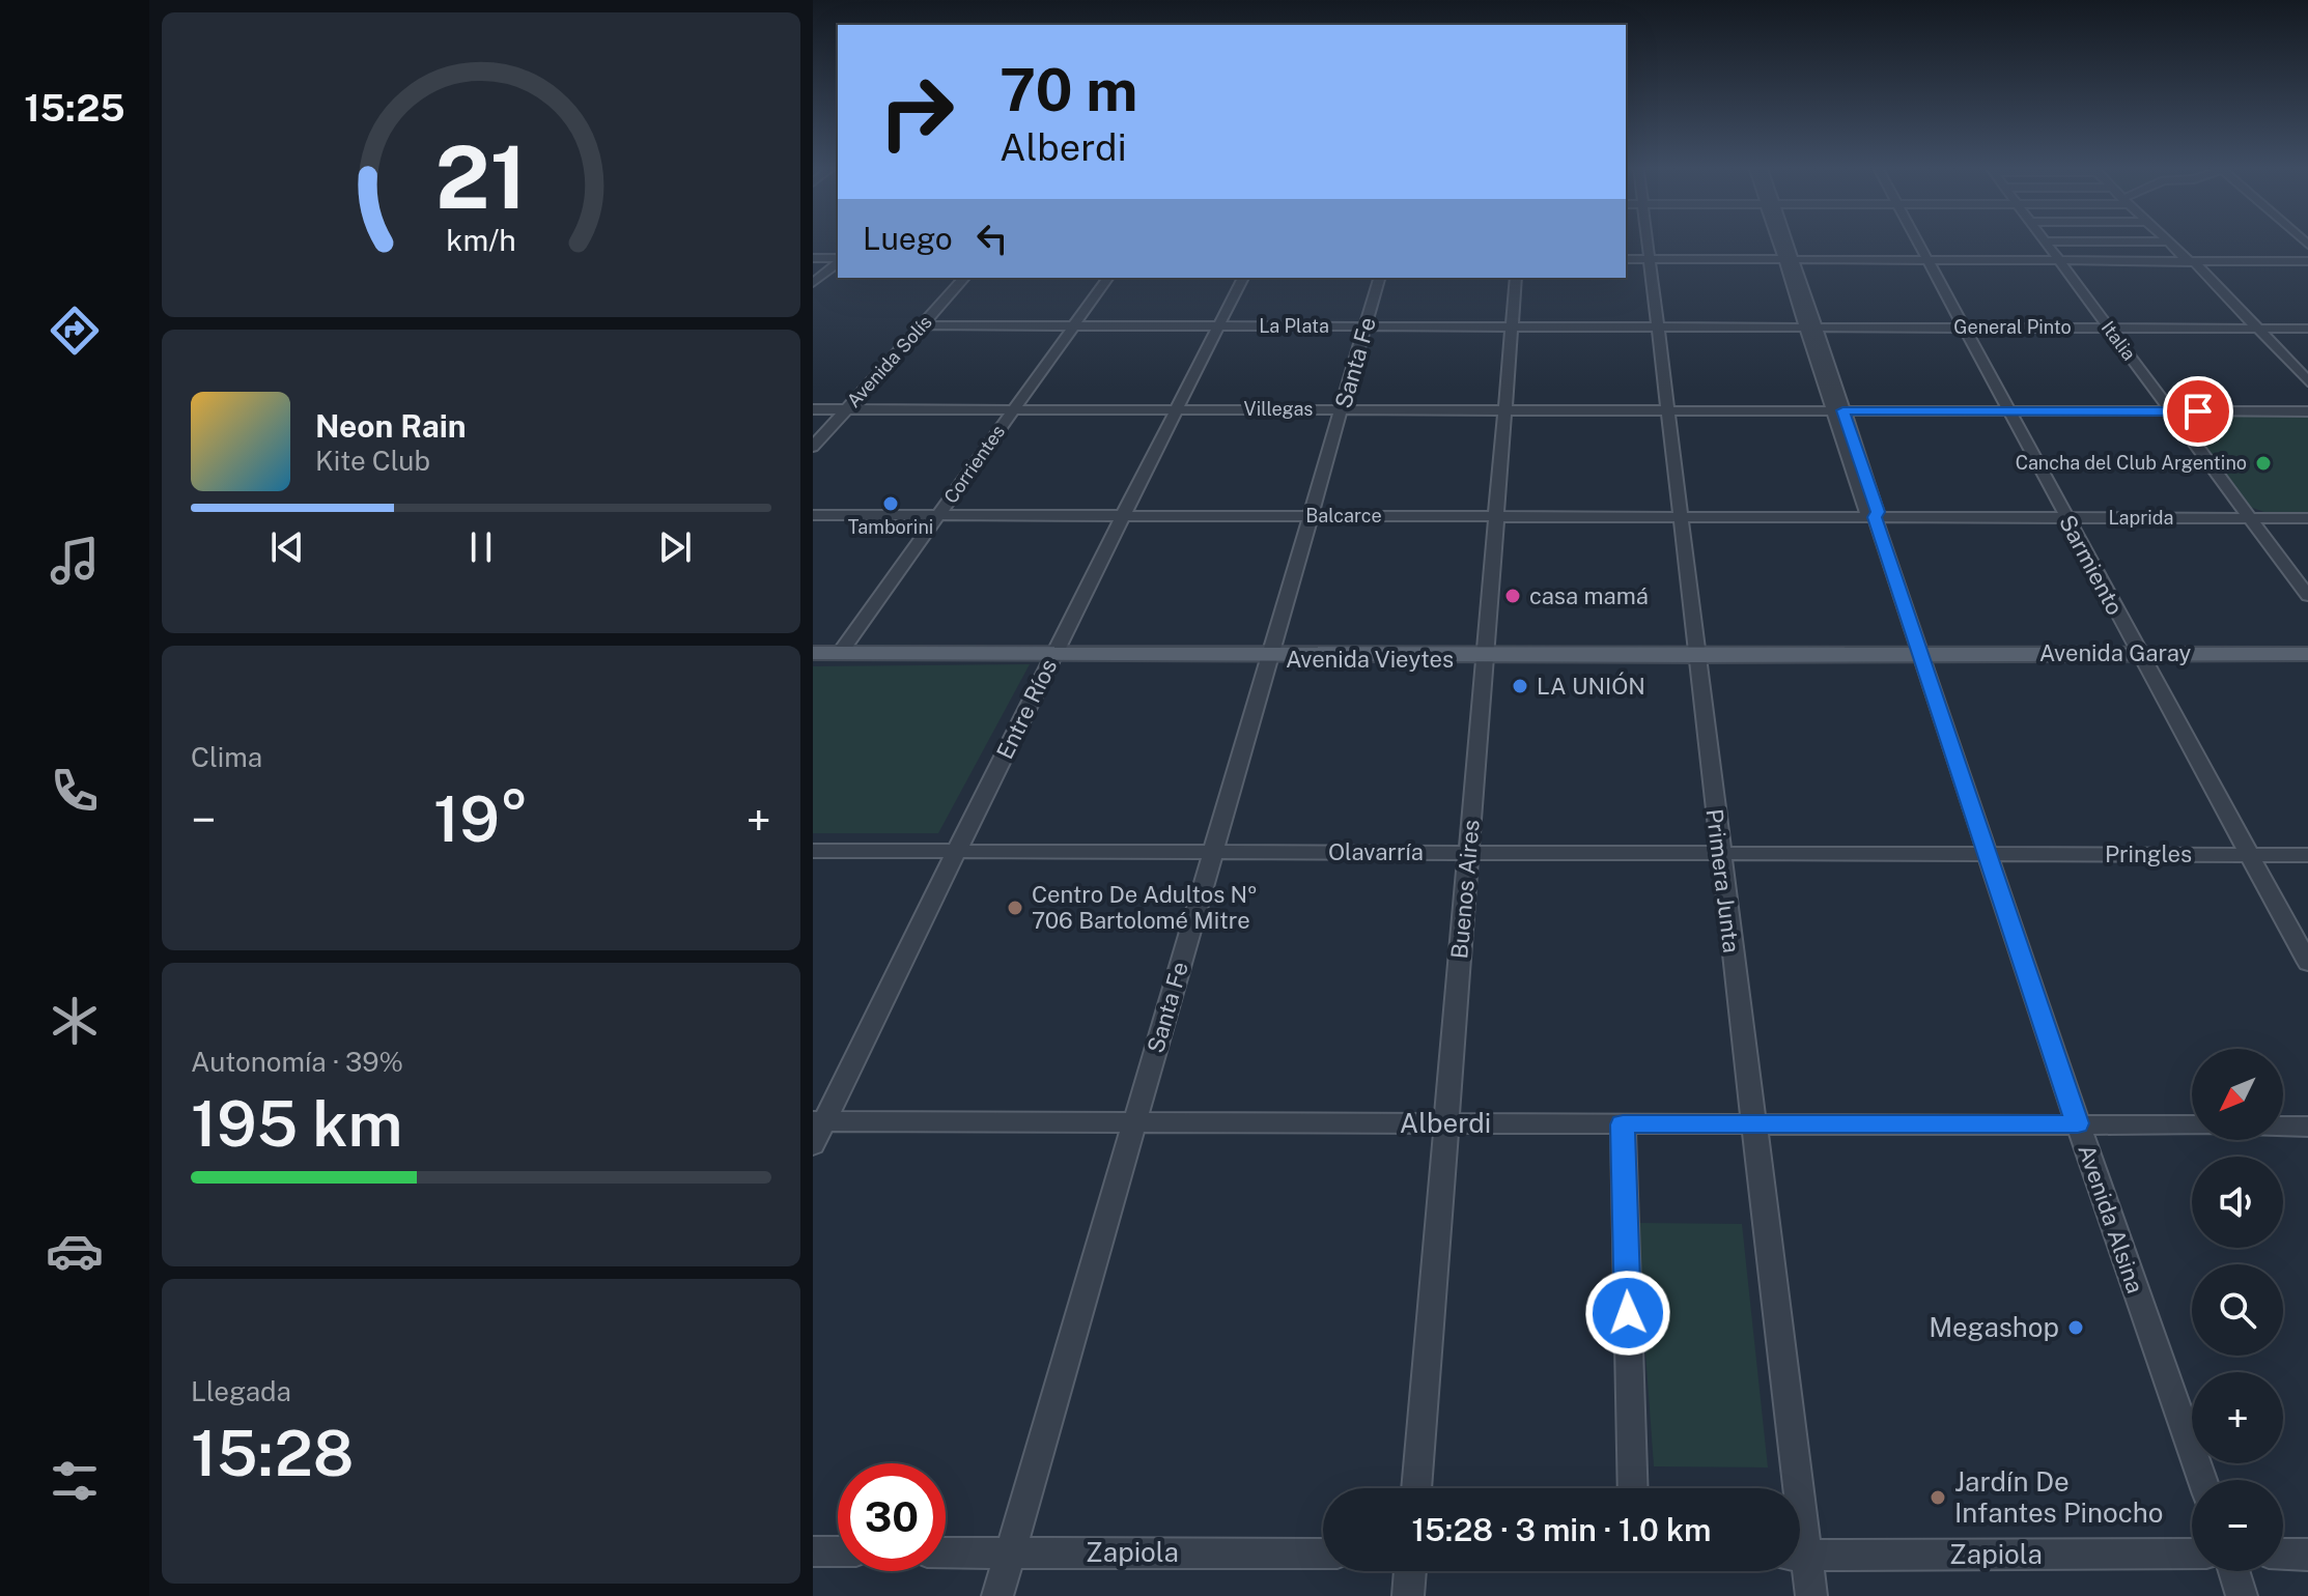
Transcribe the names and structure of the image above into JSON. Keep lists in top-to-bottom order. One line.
{"streets":{"main road":["Avenida Garay","Avenida Vieytes"],"street":["La Plata","General Pinto","Italia","Avenida Solís","Santa Fe","Villegas","Corrientes","Balcarce","Laprida","Sarmiento","Entre Ríos","Olavarría","Pringles","Primera Junta","Buenos Aires","Alberdi","Avenida Alsina","Zapiola"]},"crossings":[["La Plata","General Pinto"],["La Plata","Avenida Solís"],["La Plata","Santa Fe"],["La Plata","Corrientes"],["La Plata","Entre Ríos"],["La Plata","Primera Junta"],["La Plata","Buenos Aires"],["La Plata","Avenida Alsina"],["General Pinto","Italia"],["General Pinto","Sarmiento"],["General Pinto","Avenida Alsina"],["Italia","Villegas"],["Italia","Laprida"],["Avenida Solís","Villegas"],["Santa Fe","Villegas"],["Santa Fe","Balcarce"],["Santa Fe","Avenida Vieytes"],["Santa Fe","Olavarría"],["Santa Fe","Alberdi"],["Santa Fe","Zapiola"],["Villegas","Corrientes"],["Villegas","Sarmiento"],["Villegas","Entre Ríos"],["Villegas","Primera Junta"],["Villegas","Buenos Aires"],["Villegas","Avenida Alsina"],["Corrientes","Balcarce"],["Corrientes","Avenida Vieytes"],["Balcarce","Laprida"],["Balcarce","Entre Ríos"],["Balcarce","Primera Junta"],["Balcarce","Buenos Aires"],["Balcarce","Avenida Alsina"],["Laprida","Sarmiento"],["Laprida","Avenida Alsina"],["Sarmiento","Avenida Garay"],["Sarmiento","Pringles"],["Avenida Garay","Avenida Vieytes"],["Avenida Garay","Avenida Alsina"],["Avenida Vieytes","Entre Ríos"],["Avenida Vieytes","Primera Junta"],["Avenida Vieytes","Buenos Aires"],["Avenida Vieytes","Avenida Alsina"],["Entre Ríos","Olavarría"],["Entre Ríos","Alberdi"],["Olavarría","Pringles"],["Olavarría","Primera Junta"],["Olavarría","Buenos Aires"],["Olavarría","Avenida Alsina"],["Pringles","Avenida Alsina"],["Primera Junta","Alberdi"],["Buenos Aires","Alberdi"],["Alberdi","Avenida Alsina"]],"places":["Cancha del Club Argentino","Tamborini","casa mamá","LA UNIÓN","Centro De Adultos Nº 706 Bartolomé Mitre","Megashop","Jardín De Infantes Pinocho"],"north":"bottom left","page":{"tabs":"15:25","turn":["70 m","Alberdi"],"then":"Luego","song":["Neon Rain","Kite Club"],"tile":["Clima",["Autonomía · 39%","195 km"],["Llegada","15:28"]],"heat":["−","19°","+"],"map_buttons":["+","−"],"limit":"30","trip":"15:28 · 3 min · 1.0 km","gauge":["21","km/h"]}}
